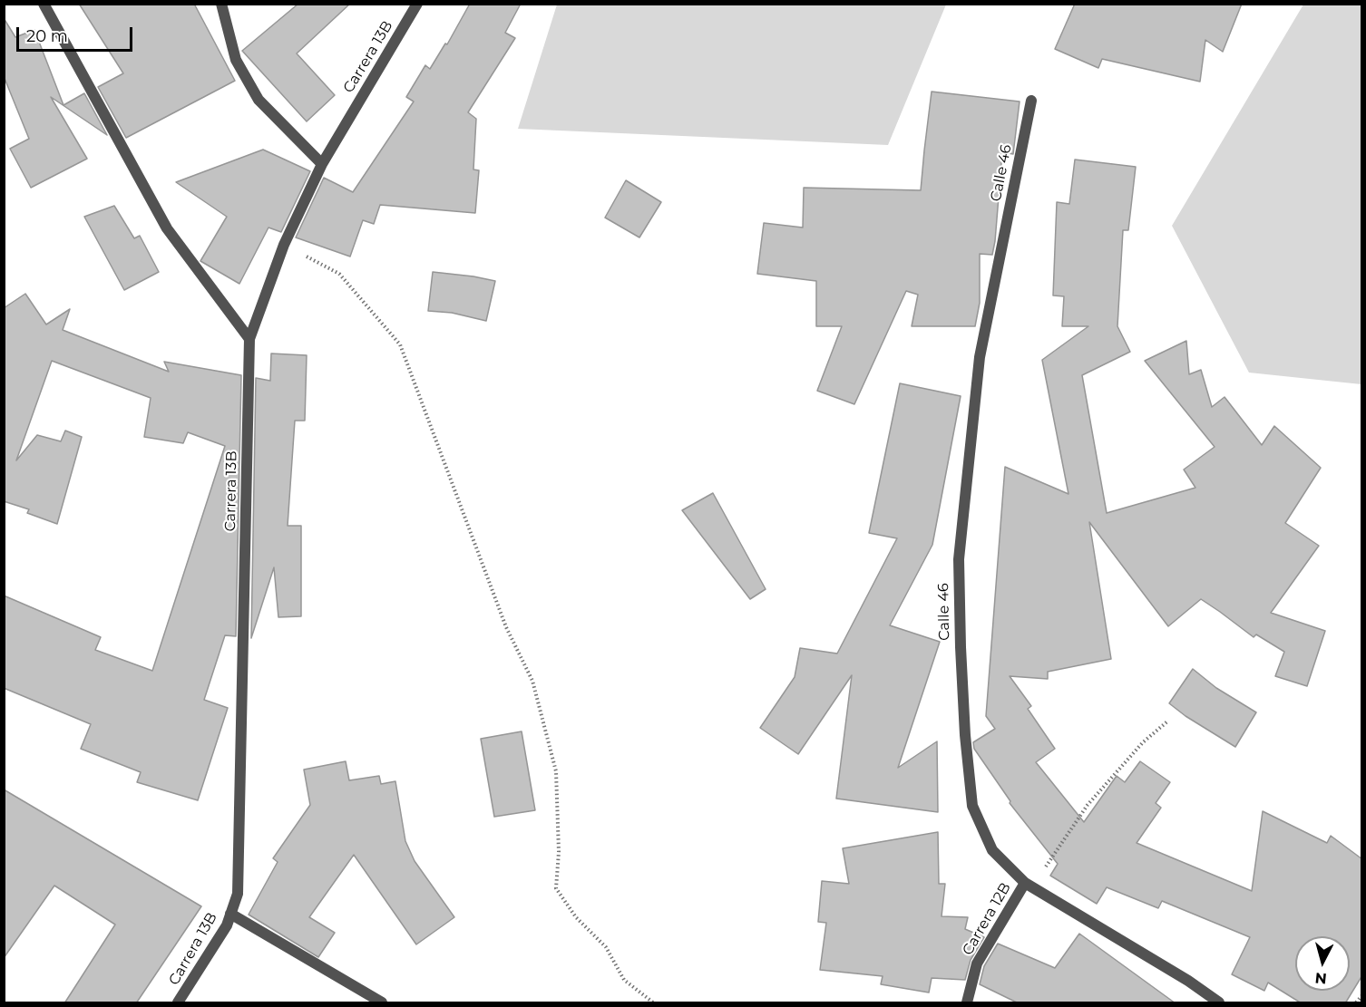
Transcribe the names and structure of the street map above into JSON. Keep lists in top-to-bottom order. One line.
{"streets":{"street":["Carrera 13B","Calle 46","Carrera 12B"]},"crossings":[["Calle 46","Carrera 12B"]],"scale_bar":"20 m","north":"bottom"}
